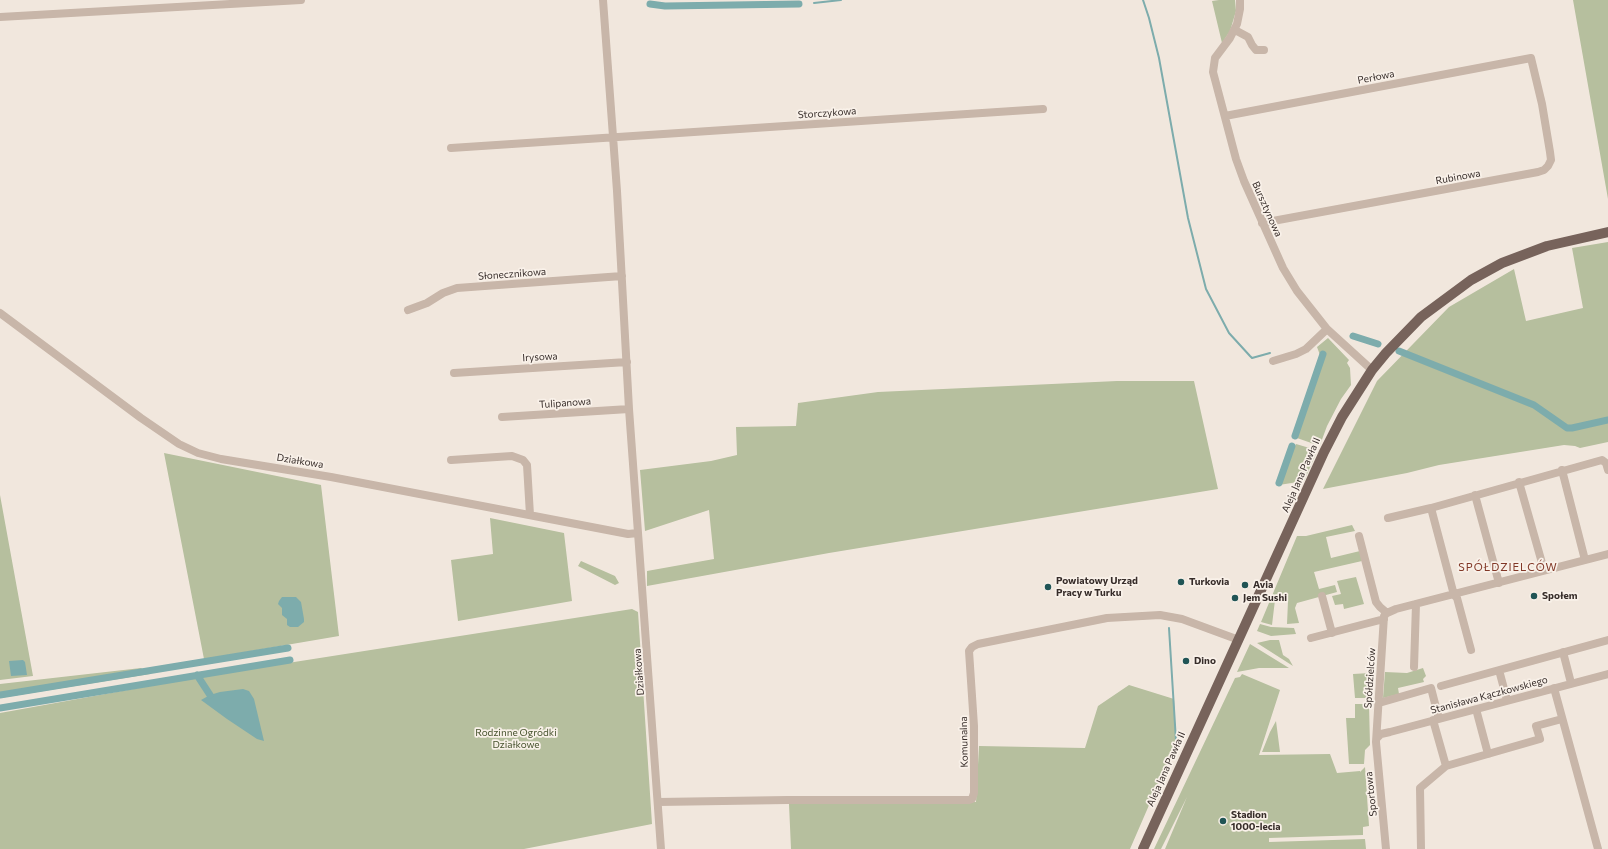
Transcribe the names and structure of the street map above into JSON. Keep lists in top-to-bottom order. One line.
{"streets":{"main road":["Aleja Jana Pawła II"],"street":["Perłowa","Storczykowa","Rubinowa","Bursztynowa","Słonecznikowa","Irysowa","Tulipanowa","Działkowa","Spółdzielców","Stanisława Kączkowskiego","Komunalna","Sportowa"]},"crossings":[["Perłowa","Rubinowa"],["Perłowa","Bursztynowa"],["Storczykowa","Działkowa"],["Rubinowa","Bursztynowa"],["Bursztynowa","Aleja Jana Pawła II"],["Słonecznikowa","Działkowa"],["Irysowa","Działkowa"],["Tulipanowa","Działkowa"],["Działkowa","Komunalna"],["Aleja Jana Pawła II","Komunalna"],["Spółdzielców","Stanisława Kączkowskiego"],["Spółdzielców","Sportowa"],["Stanisława Kączkowskiego","Sportowa"]],"districts":["SPÓŁDZIELCÓW"],"parks":["Rodzinne Ogródki Działkowe"],"places":["Turkovia","Avia","Powiatowy Urząd Pracy w Turku","Społem","Jem Sushi","Dino","Stadion 1000-lecia"]}
